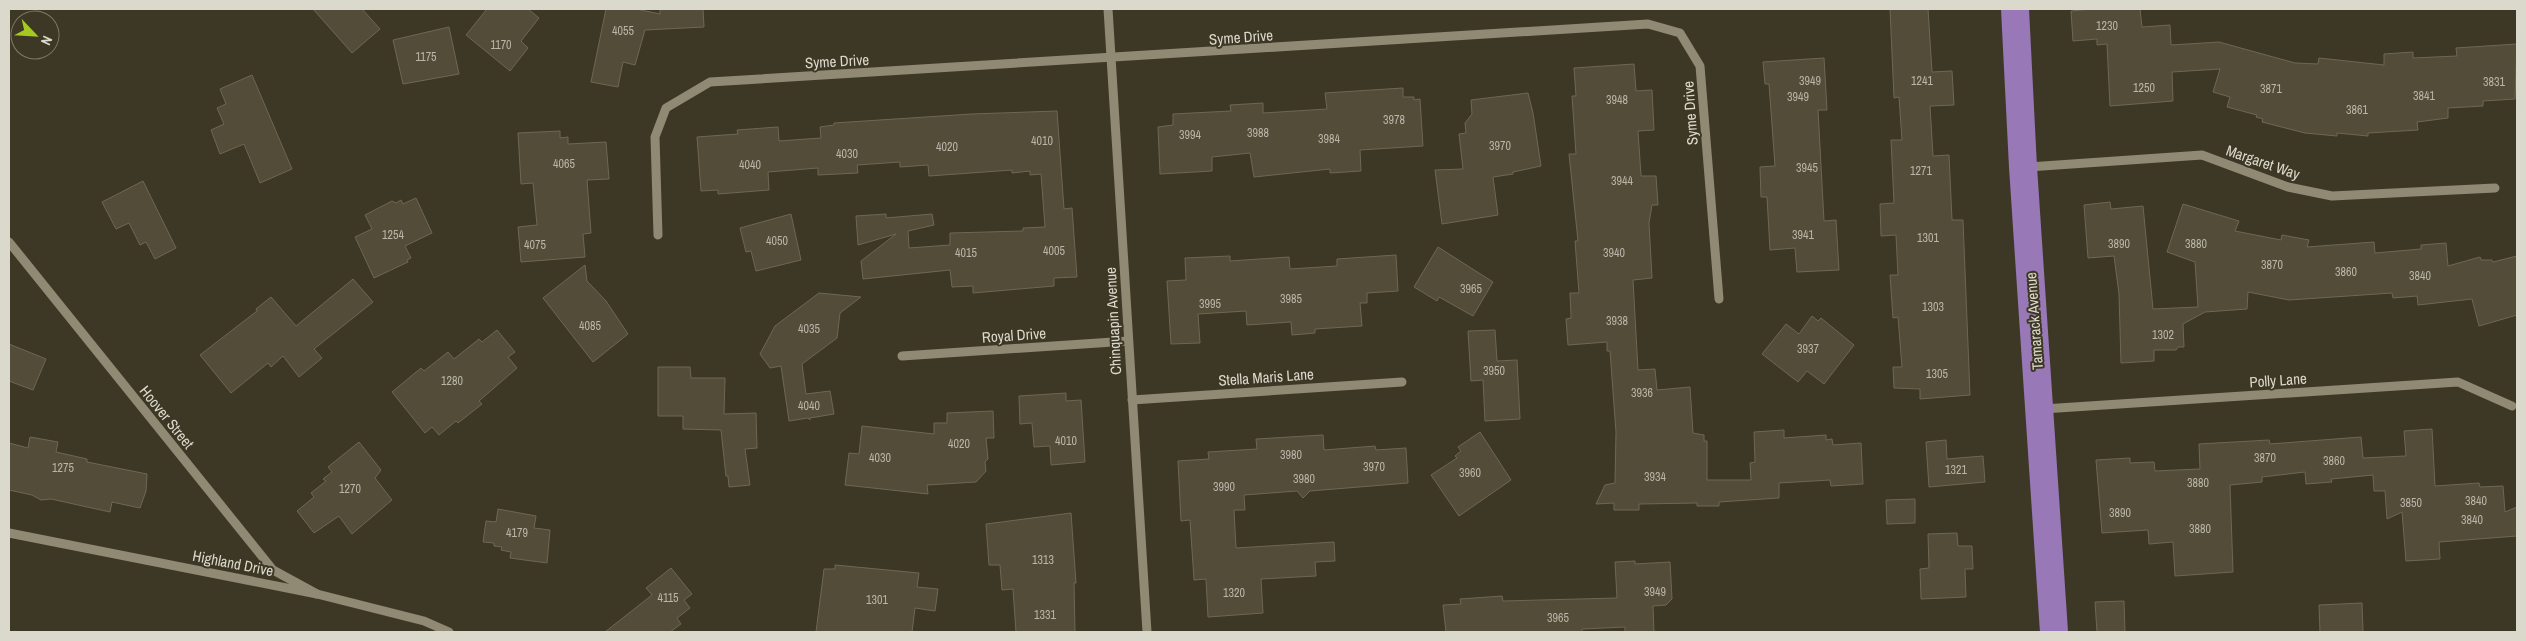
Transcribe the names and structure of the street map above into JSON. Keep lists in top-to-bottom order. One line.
{"streets":{"main road":["Tamarack Avenue"],"street":["Syme Drive","Margaret Way","Chinquapin Avenue","Royal Drive","Stella Maris Lane","Polly Lane","Hoover Street","Highland Drive"]},"crossings":[["Syme Drive","Chinquapin Avenue"],["Margaret Way","Tamarack Avenue"],["Chinquapin Avenue","Royal Drive"],["Chinquapin Avenue","Stella Maris Lane"],["Tamarack Avenue","Polly Lane"],["Hoover Street","Highland Drive"]],"house_numbers":["1230","4055","1170","1175","3949","1241","3831","1250","3871","3841","3949","3948","3861","3978","3988","3994","3984","4010","3970","4020","4030","4065","4040","3945","1271","3944","1254","3941","1301","4050","3890","3880","4075","4005","4015","3940","3870","3860","3840","3965","3985","3995","1303","3938","4085","4035","1302","3937","3950","1305","1280","3936","4040","4010","4020","3980","4030","3870","3860","3970","1275","1321","3960","3934","3980","3880","3990","1270","3840","3850","3890","3840","3880","4179","1313","3949","1320","4115","1301","1331","3965"],"north":"bottom right"}
